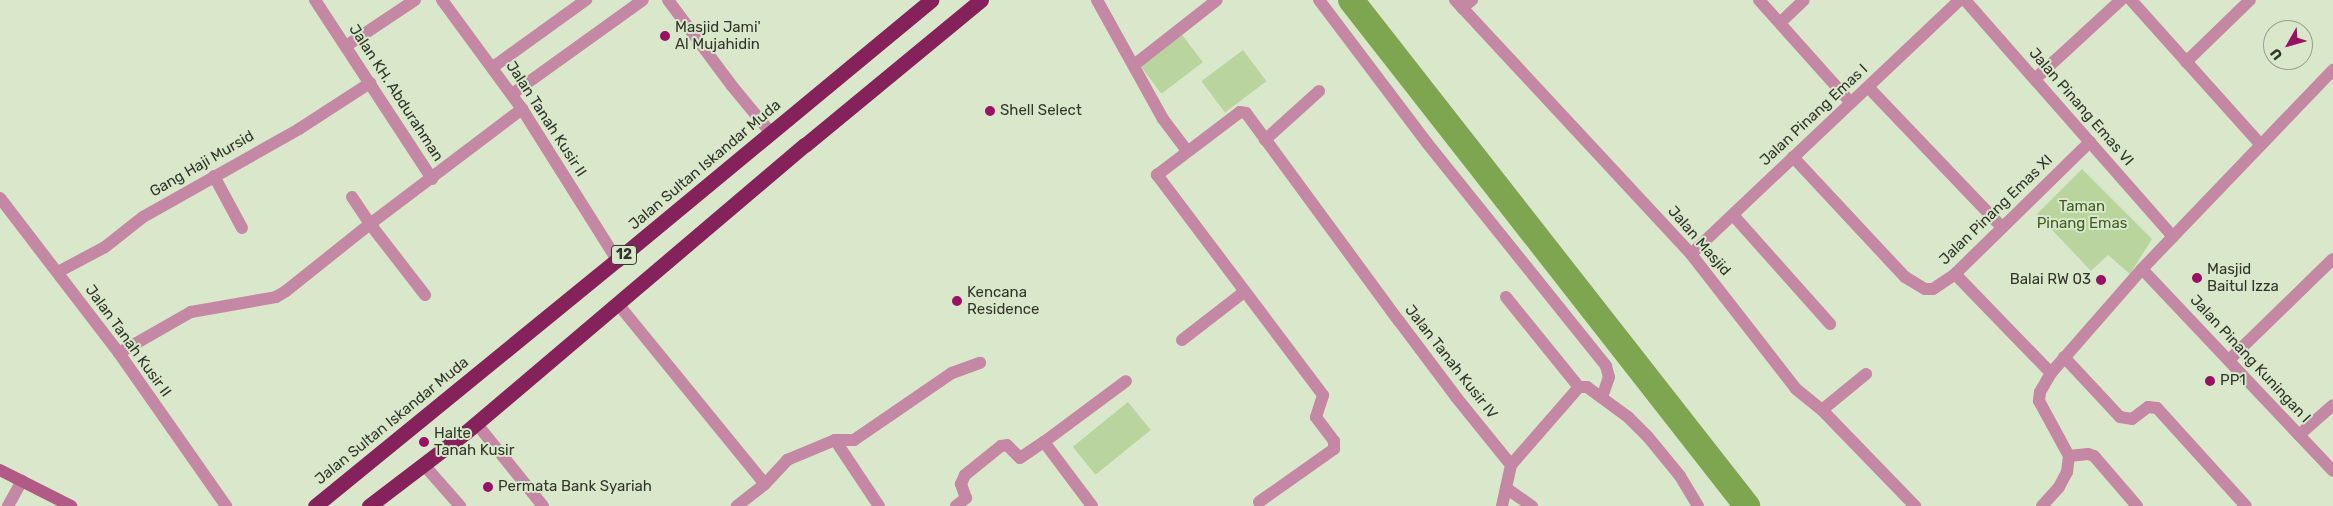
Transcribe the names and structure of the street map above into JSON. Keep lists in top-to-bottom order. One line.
{"streets":{"highway":["Jalan Sultan Iskandar Muda","12"],"street":["Jalan KH. Abdurahman","Jalan Pinang Emas VI","Jalan Pinang Emas I","Jalan Tanah Kusir II","Gang Haji Mursid","Jalan Pinang Emas XI","Jalan Masjid","Jalan Pinang Kuningan I","Jalan Tanah Kusir IV"]},"crossings":[["Jalan KH. Abdurahman","Gang Haji Mursid"],["Jalan Pinang Emas VI","Jalan Pinang Emas XI"],["Jalan Pinang Emas I","Jalan Pinang Emas XI"],["Jalan Pinang Emas I","Jalan Masjid"],["Jalan Tanah Kusir II","Gang Haji Mursid"],["Jalan Tanah Kusir II","Jalan Sultan Iskandar Muda"]],"parks":["Taman Pinang Emas"],"places":["Masjid Jami' Al Mujahidin","Shell Select","Masjid Baitul Izza","Balai RW 03","Kencana Residence","PP1","Halte Tanah Kusir","Permata Bank Syariah"],"north":"bottom left"}
